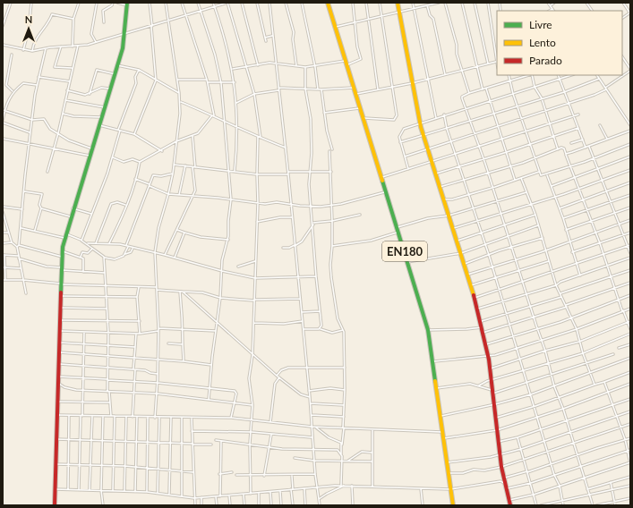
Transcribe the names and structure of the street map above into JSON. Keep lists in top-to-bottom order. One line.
{"streets":{"street":["EN180"]},"legend":["Livre","Lento","Parado"],"north":"top"}
